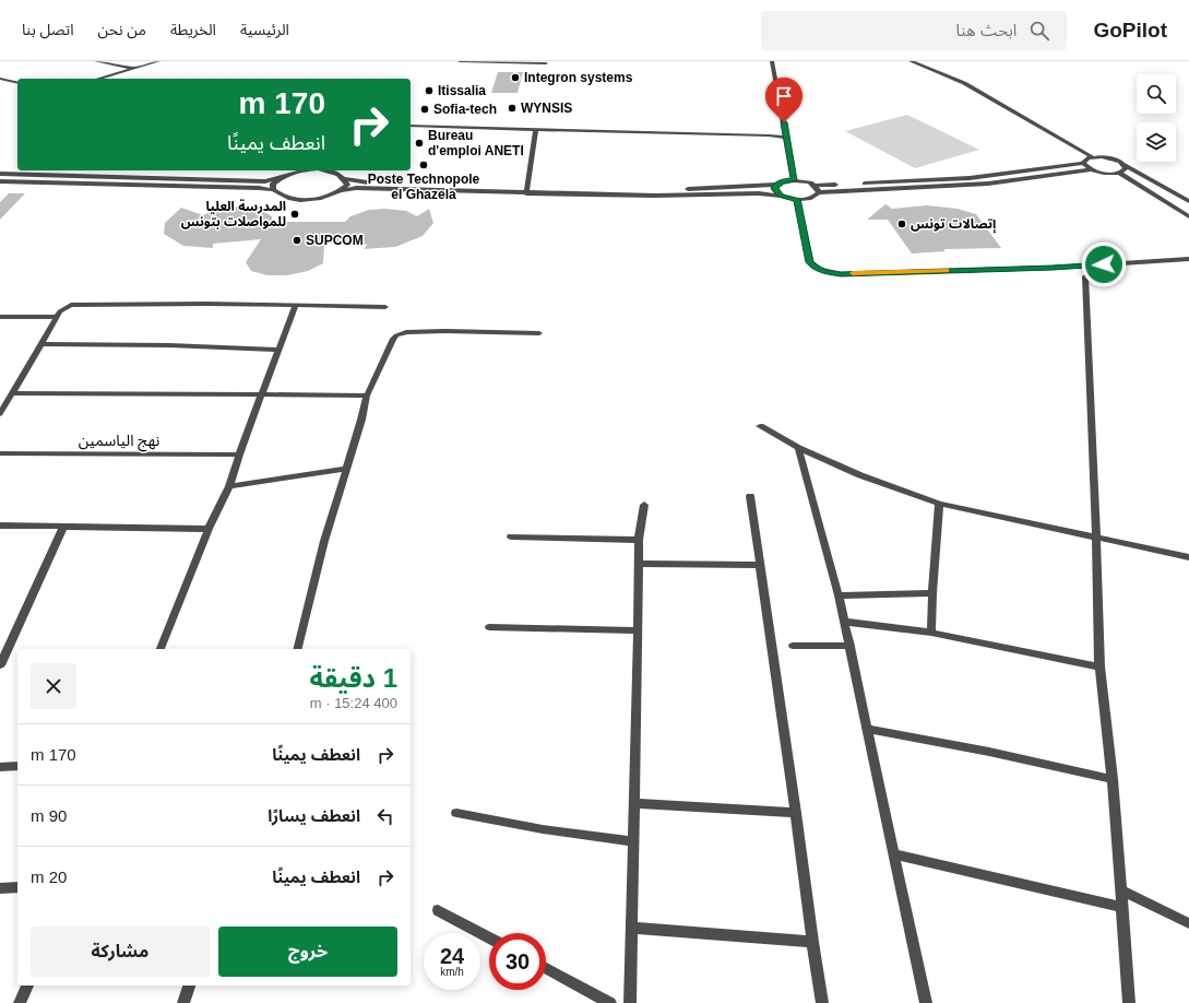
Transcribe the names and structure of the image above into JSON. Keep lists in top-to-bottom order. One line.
{"streets":{"street":["نهج الياسمين"]},"places":["Integron systems","Itissalia","WYNSIS","Sofia-tech","Bureau d'emploi ANETI","Poste Technopole el Ghazela","المدرسة العليا للمواصلات بتونس","إتصالات تونس","SUPCOM"],"page":{"header":"GoPilot","search":"ابحث هنا","nav":["الرئيسية","الخريطة","من نحن","اتصل بنا"],"turn":["170 m","انعطف يمينًا"],"heading":["1 دقيقة","400 m · 15:24"],"list":[{"name":"انعطف يمينًا","value":"170 m"},{"name":"انعطف يسارًا","value":"90 m"},{"name":"انعطف يمينًا","value":"20 m"}],"buttons":["خروج","مشاركة"],"speed":"24 km/h","limit":"30"}}
